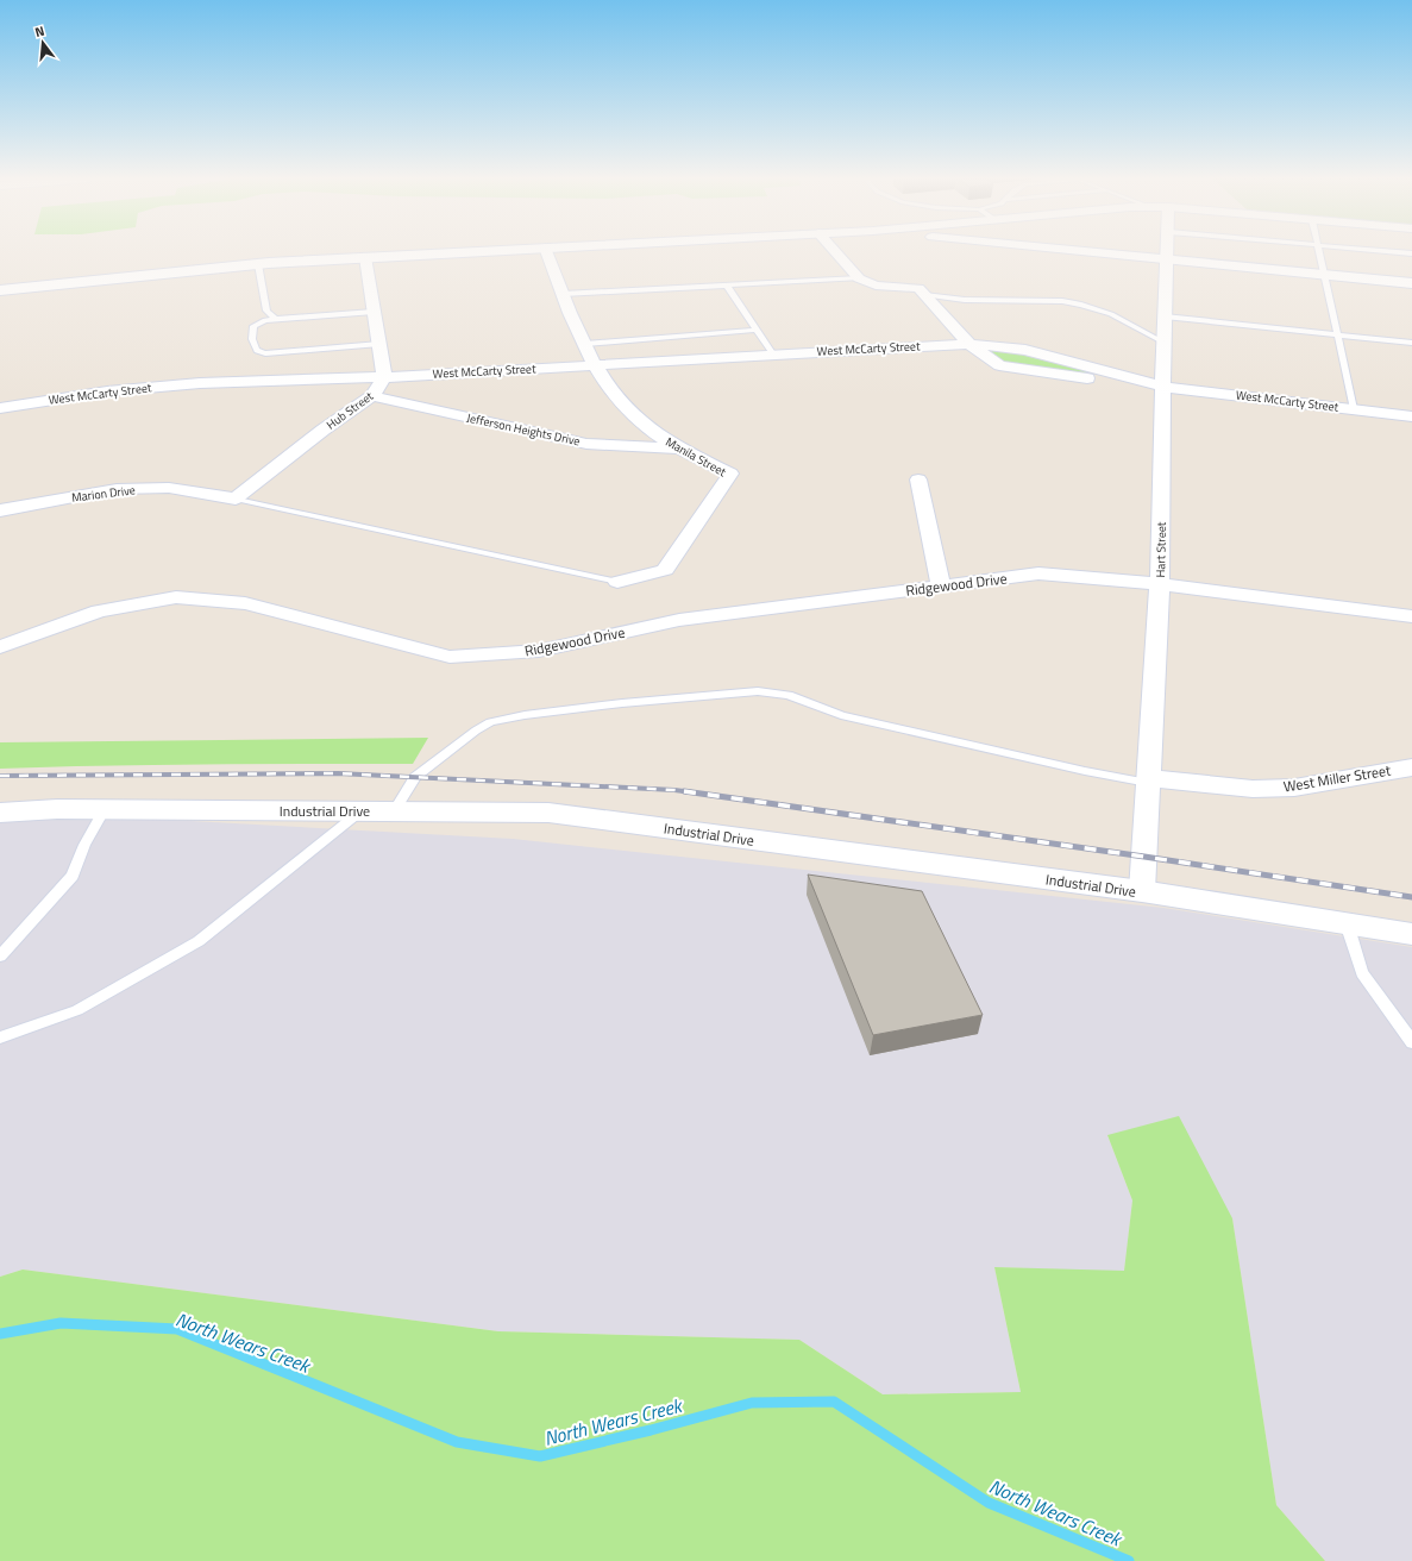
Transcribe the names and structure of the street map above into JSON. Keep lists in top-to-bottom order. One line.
{"streets":{"main road":["Industrial Drive"],"street":["West McCarty Street","Hub Street","Jefferson Heights Drive","Manila Street","Marion Drive","Hart Street","Ridgewood Drive","West Miller Street"]},"crossings":[["West McCarty Street","Hub Street"],["West McCarty Street","Manila Street"],["West McCarty Street","Hart Street"],["Hub Street","Jefferson Heights Drive"],["Hub Street","Marion Drive"],["Jefferson Heights Drive","Manila Street"],["Hart Street","Ridgewood Drive"],["Hart Street","West Miller Street"],["Hart Street","Industrial Drive"]],"water":["North Wears Creek"],"north":"top"}
